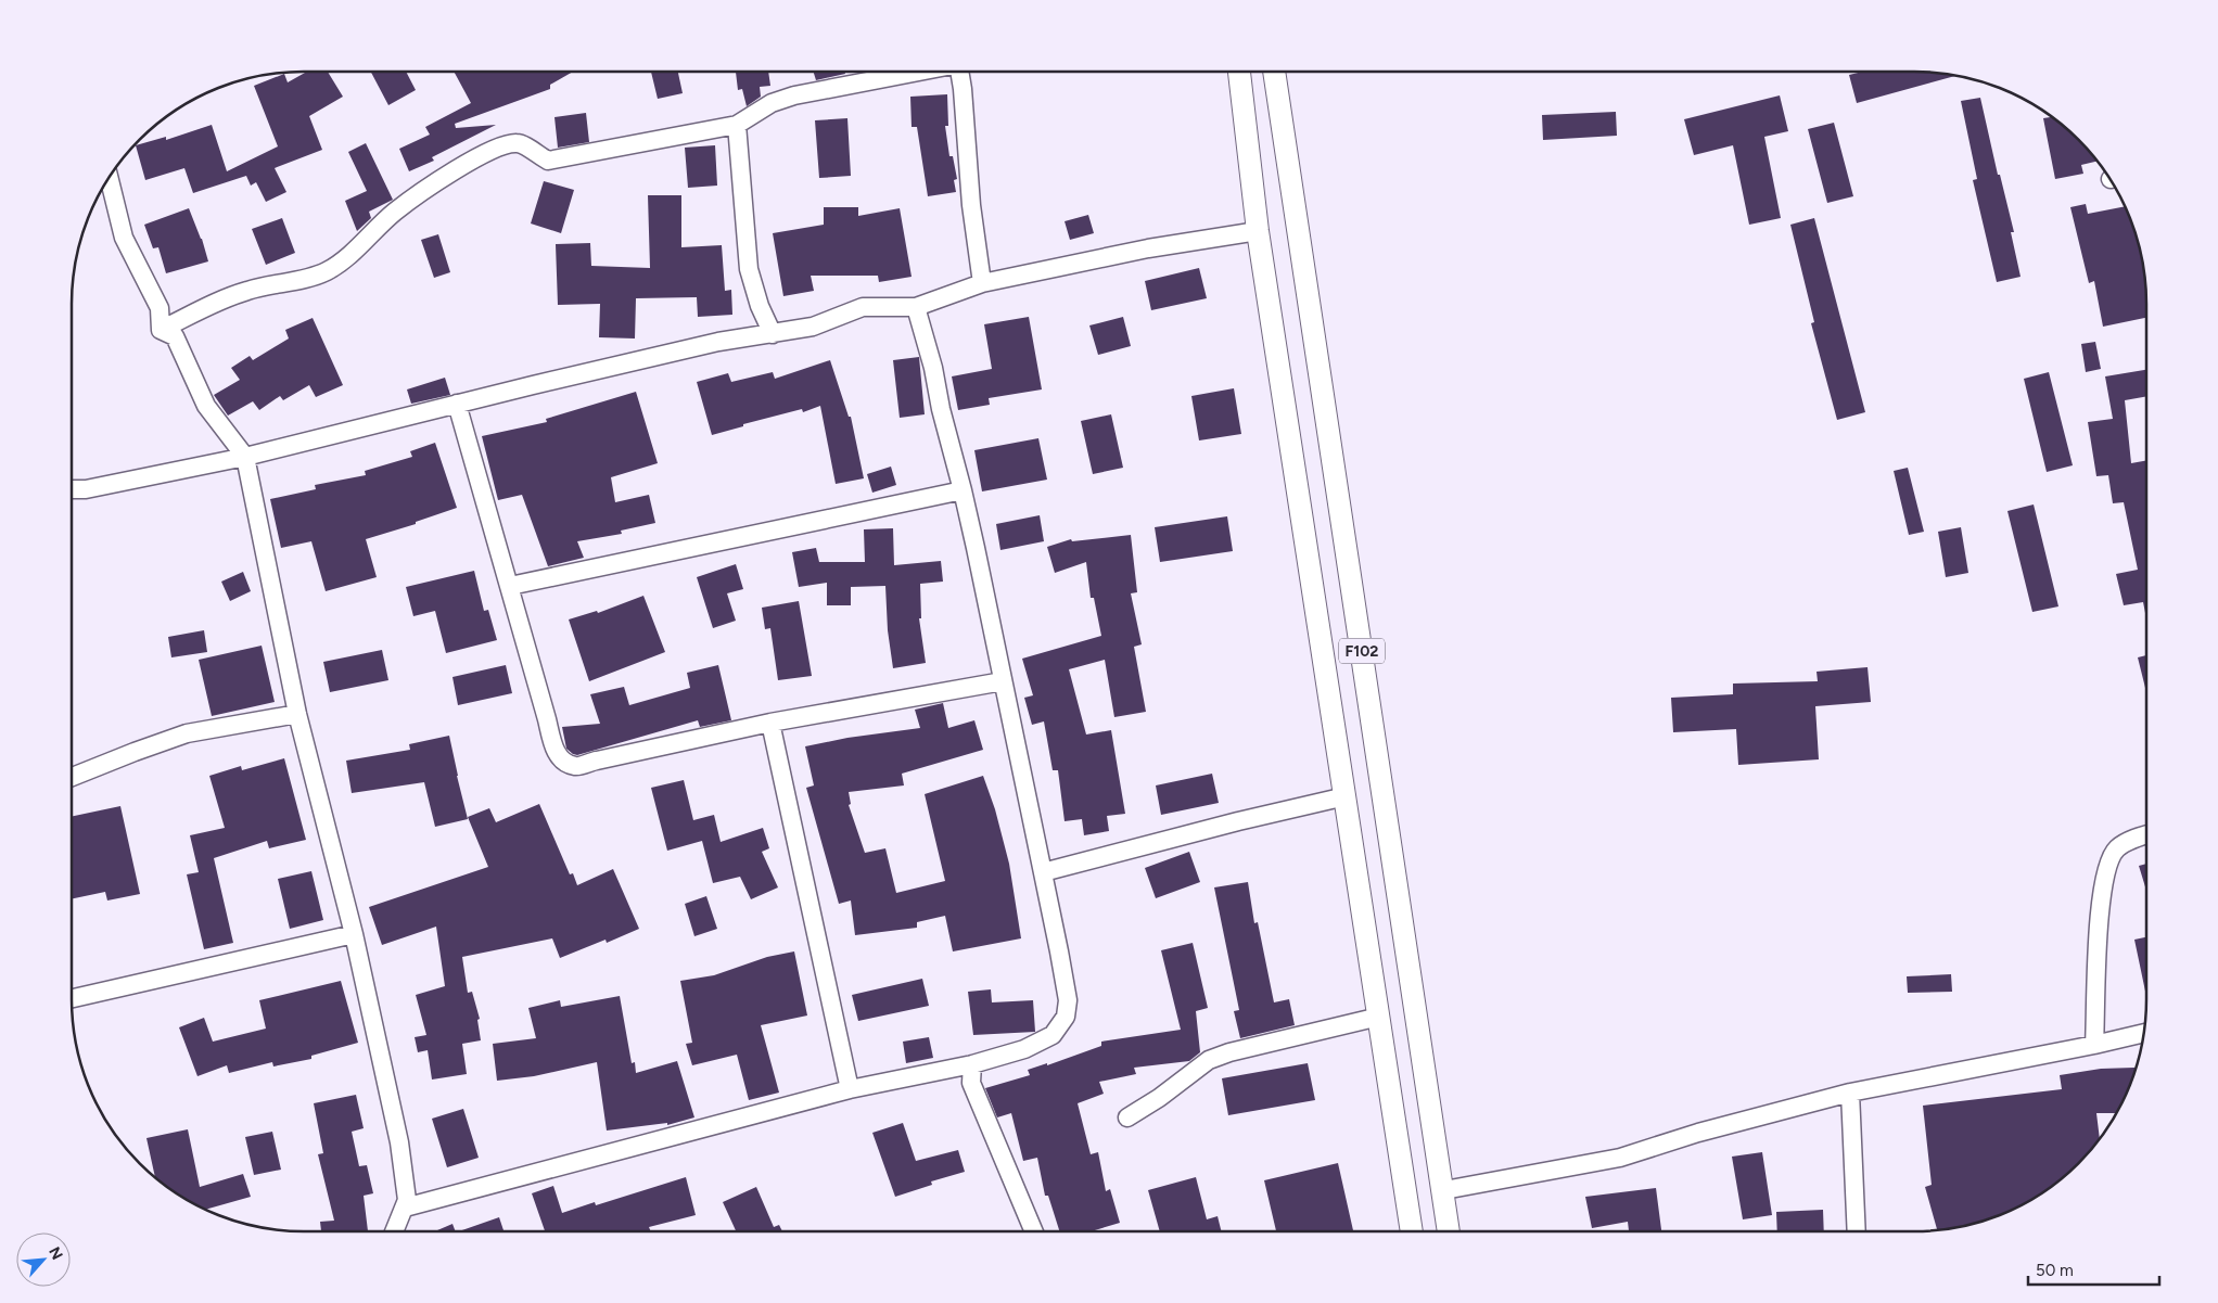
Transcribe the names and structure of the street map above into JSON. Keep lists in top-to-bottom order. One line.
{"streets":{"main road":["F102"]},"scale_bar":"50 m","north":"top right"}
